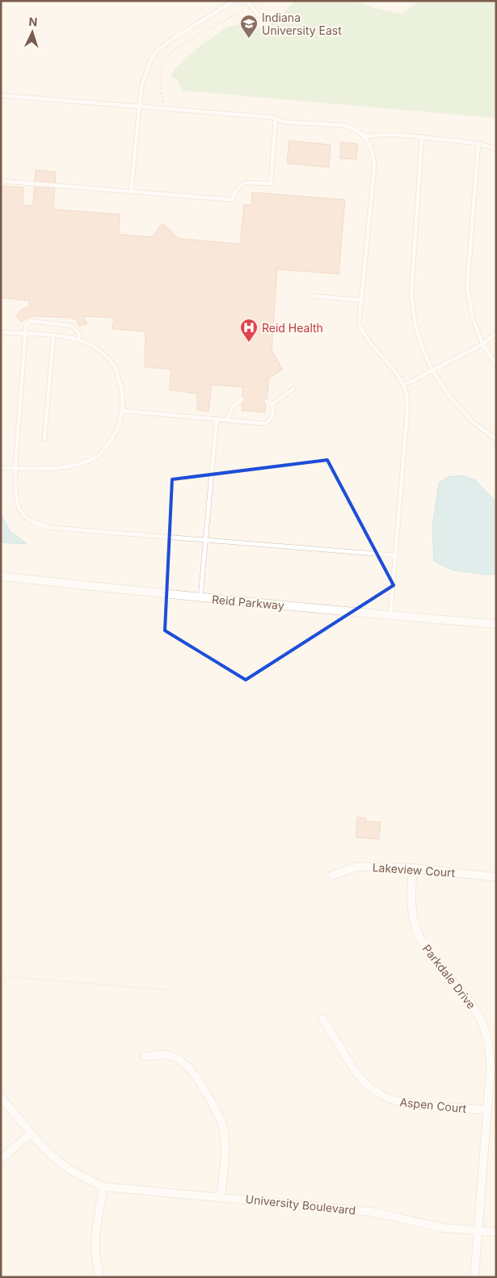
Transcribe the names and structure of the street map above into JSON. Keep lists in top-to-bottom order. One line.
{"streets":{"street":["Reid Parkway","Lakeview Court","Parkdale Drive","Aspen Court","University Boulevard"]},"crossings":[["Lakeview Court","Parkdale Drive"],["Parkdale Drive","Aspen Court"],["Parkdale Drive","University Boulevard"]],"places":{"school or university":["Indiana University East"],"hospital":["Reid Health"]},"north":"top"}
